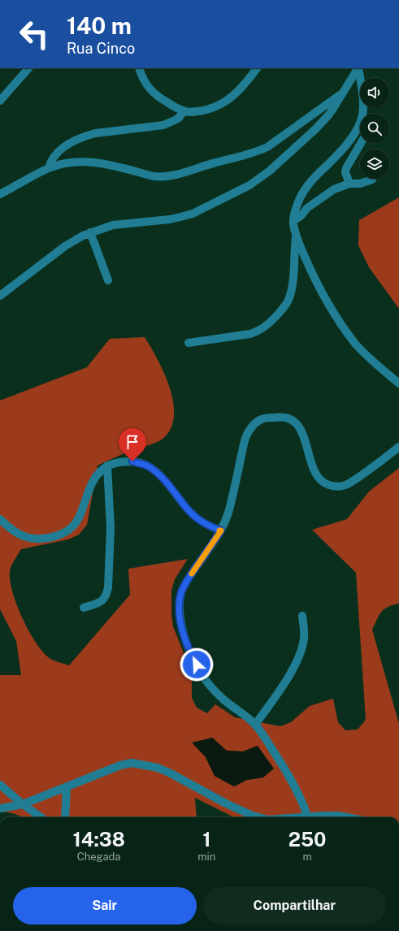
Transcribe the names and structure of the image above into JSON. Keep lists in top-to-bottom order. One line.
{"page":{"turn":["140 m","Rua Cinco"],"eta":["14:38","Chegada","1","min","250","m"],"buttons":["Sair","Compartilhar"]}}
